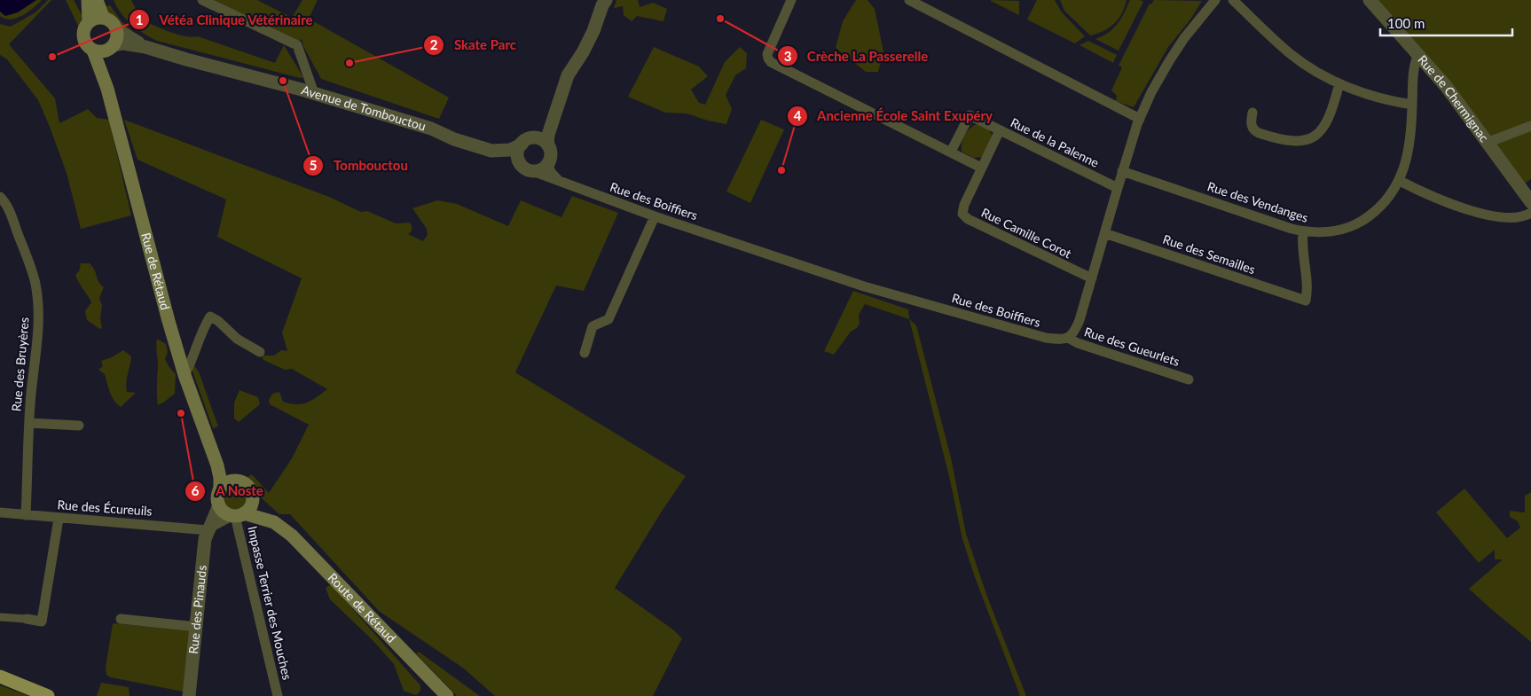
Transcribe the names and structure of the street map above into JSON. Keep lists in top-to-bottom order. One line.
{"streets":{"main road":["Rue de Rétaud","Route de Rétaud"],"street":["Rue de Chermignac","Avenue de Tombouctou","Rue de la Palenne","Rue des Boiffiers","Rue des Vendanges","Rue Camille Corot","Rue des Semailles","Rue des Gueurlets","Rue des Bruyères","Rue des Écureuils","Impasse Terrier des Mouches","Rue des Pinauds"]},"crossings":[["Rue de Chermignac","Rue des Vendanges"],["Avenue de Tombouctou","Rue des Boiffiers"],["Avenue de Tombouctou","Rue de Rétaud"],["Rue de la Palenne","Rue Camille Corot"],["Rue des Boiffiers","Rue des Gueurlets"],["Rue des Vendanges","Rue des Semailles"],["Rue des Bruyères","Rue des Écureuils"],["Rue des Écureuils","Rue des Pinauds"],["Impasse Terrier des Mouches","Rue des Pinauds"]],"places":["Crèche La Passerelle","Vétéa Clinique Vétérinaire","Skate Parc","Tombouctou","Ancienne École Saint Exupéry","A Noste"],"scale_bar":"100 m"}
